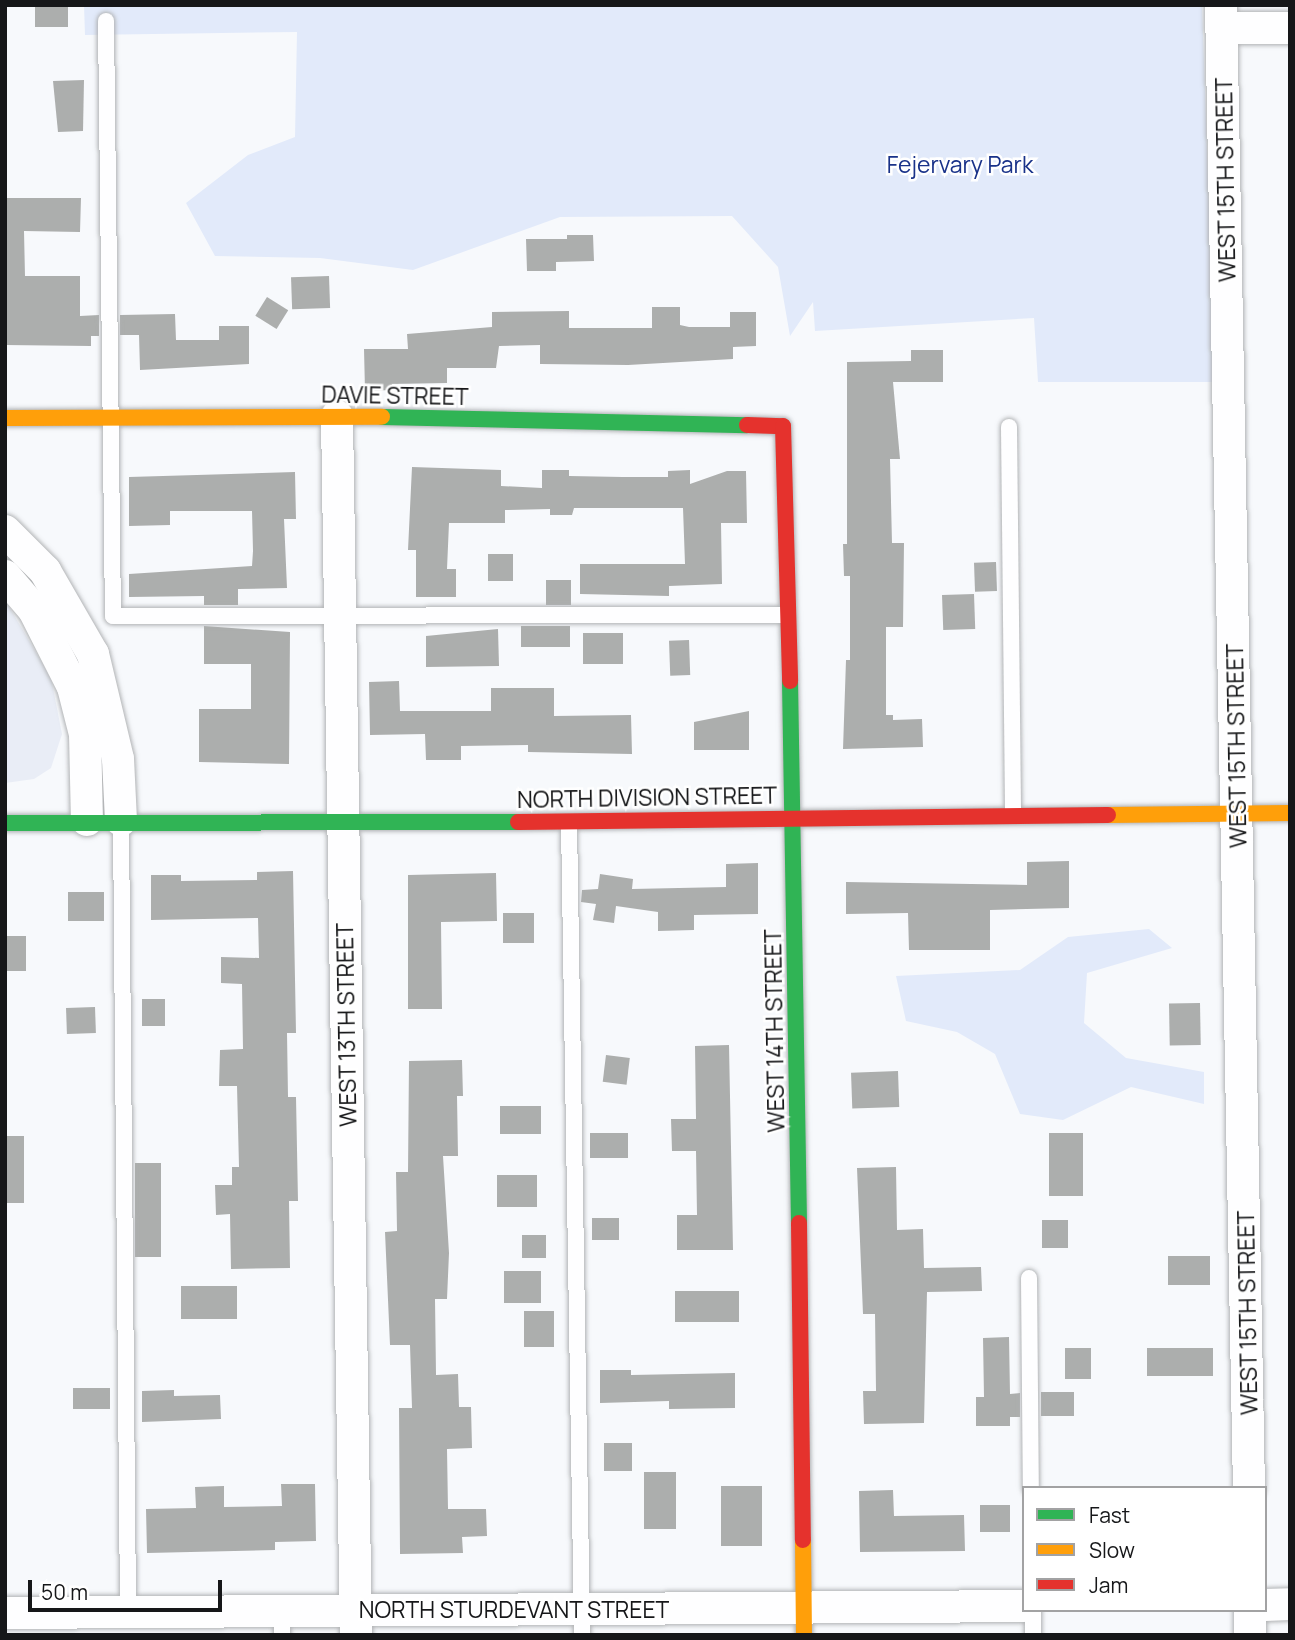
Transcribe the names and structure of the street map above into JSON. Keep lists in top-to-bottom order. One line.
{"streets":{"street":["WEST 15TH STREET","DAVIE STREET","NORTH DIVISION STREET","WEST 13TH STREET","WEST 14TH STREET","NORTH STURDEVANT STREET"]},"crossings":[["WEST 15TH STREET","NORTH DIVISION STREET"],["DAVIE STREET","WEST 13TH STREET"],["DAVIE STREET","WEST 14TH STREET"],["NORTH DIVISION STREET","WEST 13TH STREET"],["NORTH DIVISION STREET","WEST 14TH STREET"],["WEST 13TH STREET","NORTH STURDEVANT STREET"],["WEST 14TH STREET","NORTH STURDEVANT STREET"]],"parks":["Fejervary Park"],"legend":["Fast","Slow","Jam"],"scale_bar":"50 m"}
